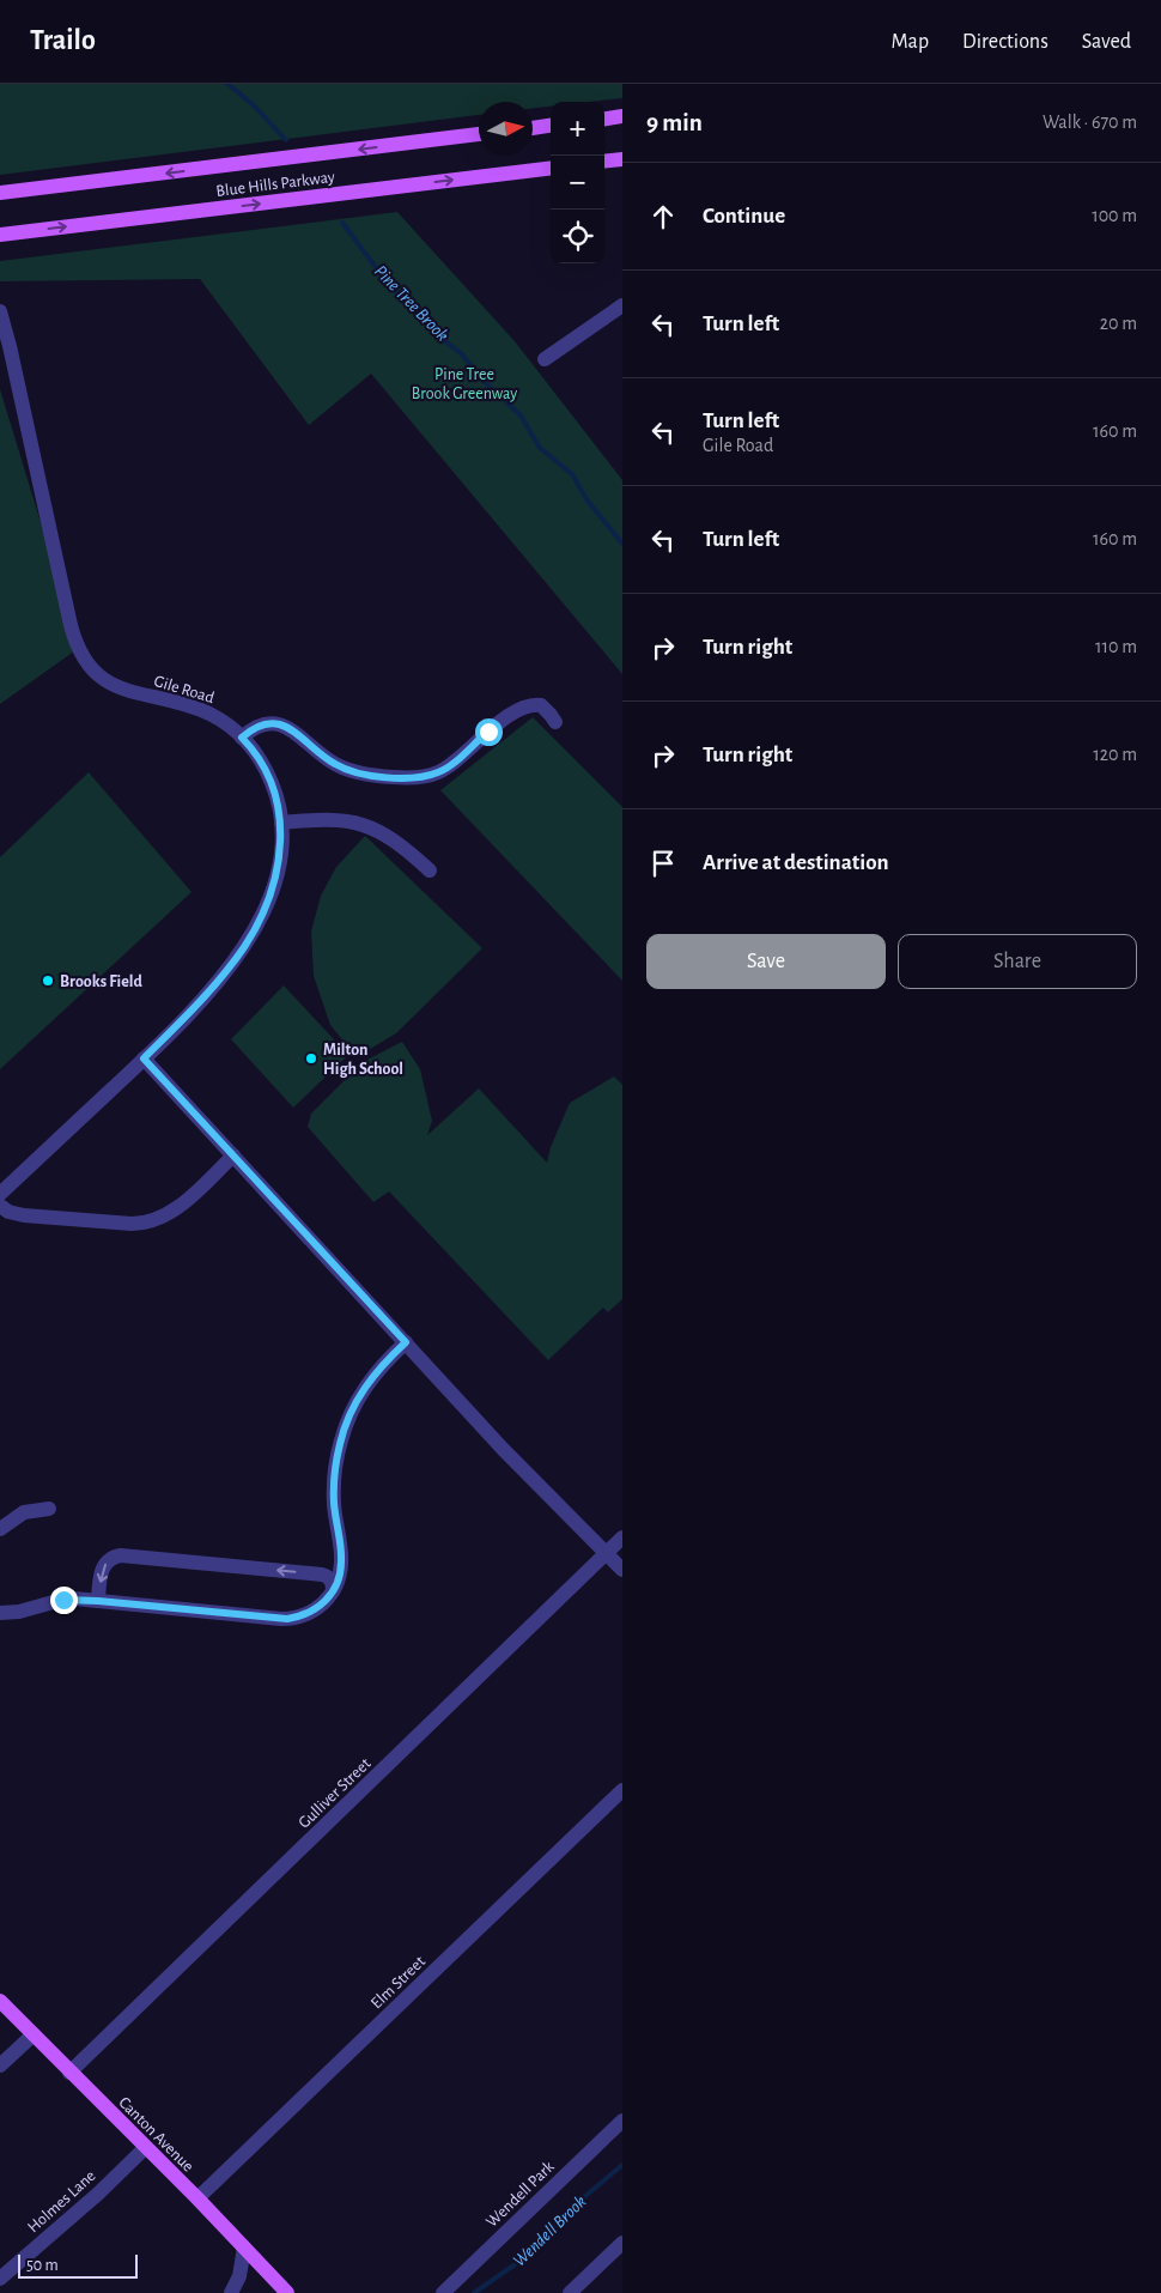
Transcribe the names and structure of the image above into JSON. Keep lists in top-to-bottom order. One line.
{"streets":{"main road":["Blue Hills Parkway","Canton Avenue"],"street":["Gile Road","Gulliver Street","Elm Street","Wendell Park","Holmes Lane"]},"crossings":[["Gulliver Street","Canton Avenue"],["Elm Street","Canton Avenue"],["Canton Avenue","Holmes Lane"]],"water":["Pine Tree Brook","Wendell Brook"],"parks":["Pine Tree Brook Greenway"],"places":["Brooks Field","Milton High School"],"scale_bar":"50 m","north":"right","page":{"header":"Trailo","nav":["Map","Directions","Saved"],"heading":["9 min","Walk · 670 m"],"map_buttons":["+","−"],"list":[["Continue","100 m"],["Turn left","20 m"],["Turn left","Gile Road","160 m"],["Turn left","160 m"],["Turn right","110 m"],["Turn right","120 m"],"Arrive at destination"],"buttons":["Save","Share"],"scale":"50 m"}}
